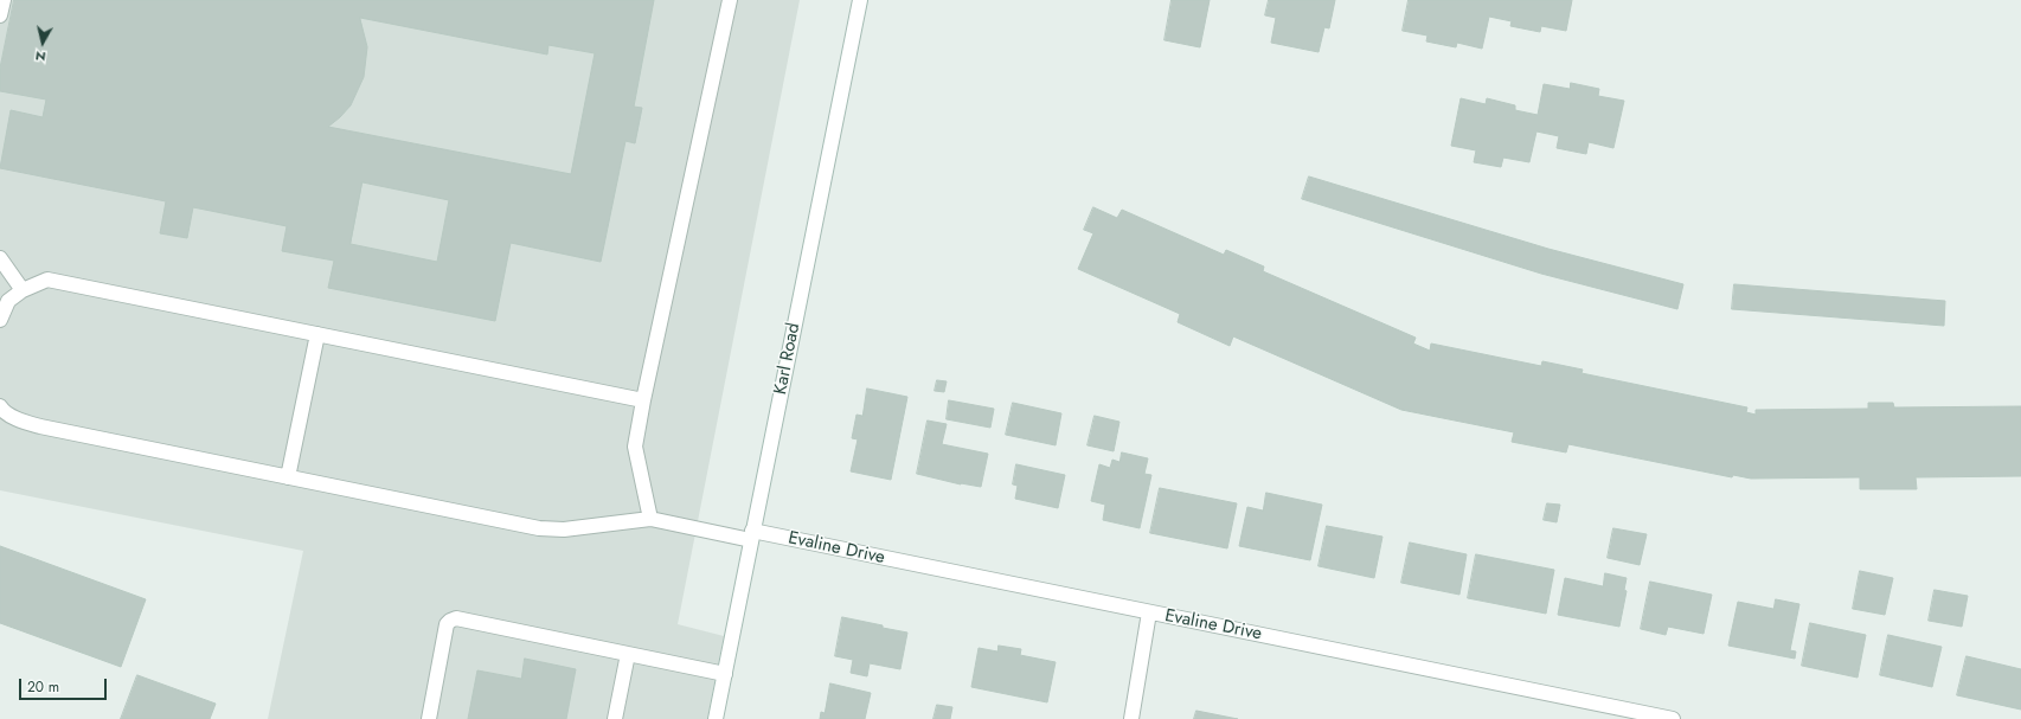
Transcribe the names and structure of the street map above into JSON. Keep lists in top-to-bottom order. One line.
{"streets":{"street":["Karl Road","Evaline Drive"]},"crossings":[["Karl Road","Evaline Drive"]],"scale_bar":"20 m","north":"bottom"}
